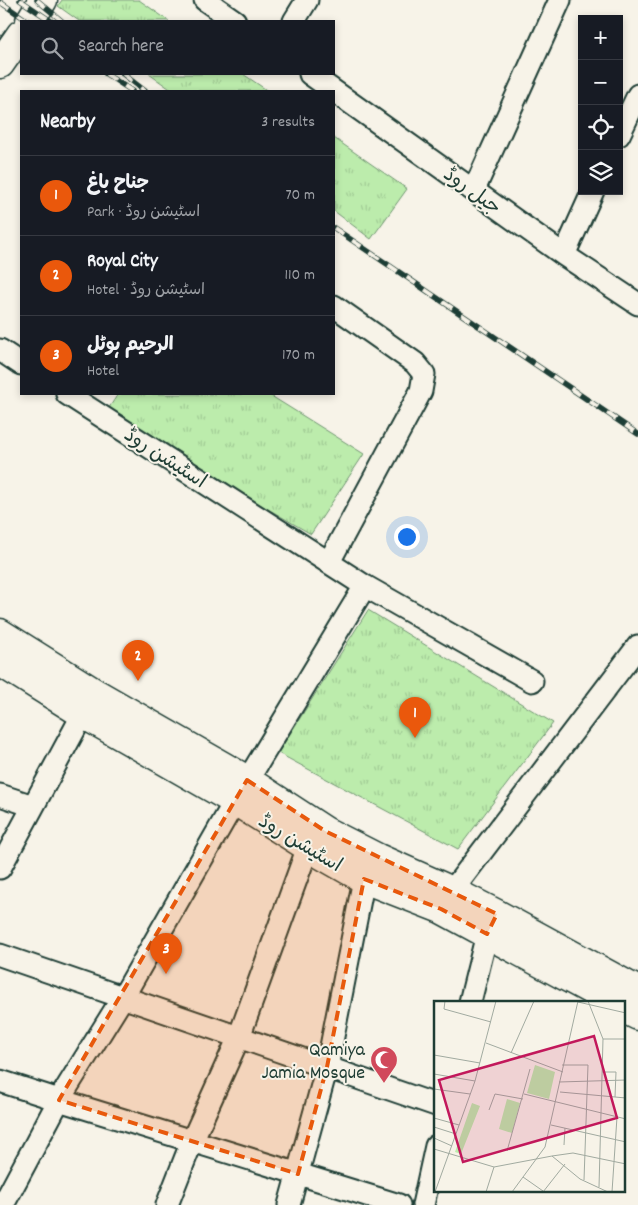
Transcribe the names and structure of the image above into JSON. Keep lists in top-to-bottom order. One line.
{"streets":{"main road":["اسٹیشن روڈ"],"street":["جیل روڈ"]},"places":{"mosque":["Qamiya Jamia Mosque"]},"page":{"map_buttons":["+","−"],"search":"Search here","heading":["Nearby","3 results"],"list":[{"mark":"1","name":"جناح باغ","note":"Park · اسٹیشن روڈ","value":"70 m"},{"mark":"2","name":"Royal City","note":"Hotel · اسٹیشن روڈ","value":"110 m"},{"mark":"3","name":"الرحیم ہوٹل","note":"Hotel","value":"170 m"}],"pins":["2","1","3"]}}
